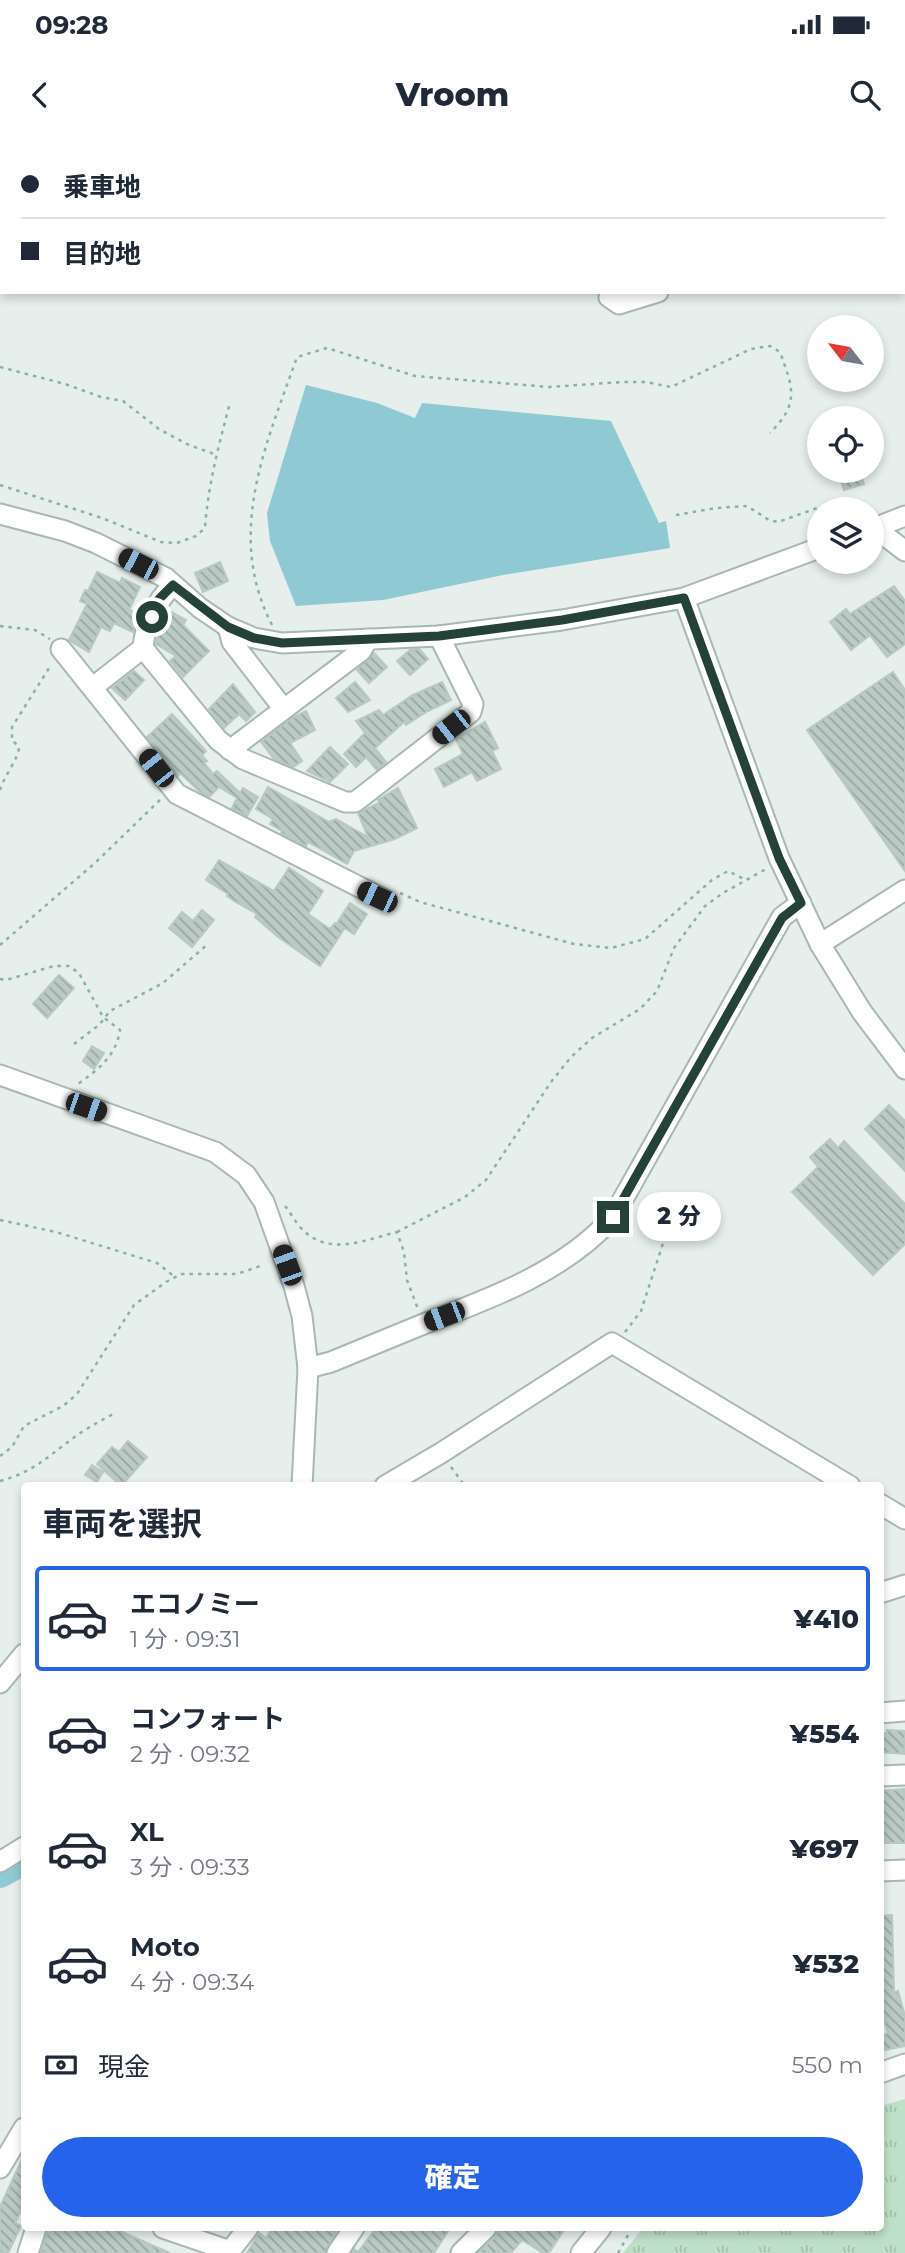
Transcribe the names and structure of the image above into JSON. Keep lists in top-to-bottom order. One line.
{"north":"top left","page":{"status":"09:28","header":"Vroom","banner":["乗車地","目的地"],"bubble":"2 分","heading":"車両を選択","list":[{"name":"エコノミー","note":"1 分 · 09:31","value":"¥410"},{"name":"コンフォート","note":"2 分 · 09:32","value":"¥554"},{"name":"XL","note":"3 分 · 09:33","value":"¥697"},{"name":"Moto","note":"4 分 · 09:34","value":"¥532"}],"pay":["現金","550 m"],"buttons":"確定"}}
